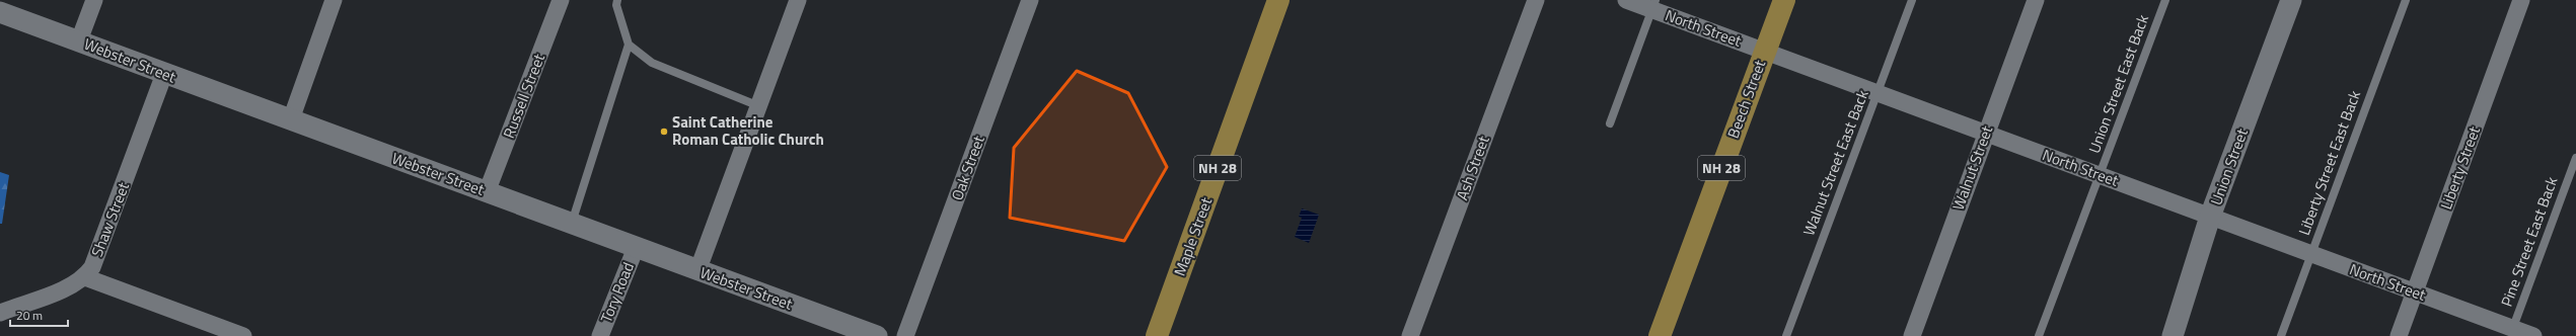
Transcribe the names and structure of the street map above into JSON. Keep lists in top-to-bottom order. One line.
{"streets":{"main road":["Beech Street","NH 28","Maple Street"],"street":["North Street","Webster Street","Russell Street","Union Street","Oak Street","Ash Street","Walnut Street","Liberty Street","Shaw Street","Tory Road"],"lane":["Union Street East Back","Walnut Street East Back","Liberty Street East Back","Pine Street East Back"]},"crossings":[["North Street","Union Street East Back"],["North Street","Beech Street"],["North Street","Walnut Street East Back"],["North Street","Liberty Street East Back"],["North Street","Union Street"],["North Street","Walnut Street"],["North Street","Liberty Street"],["North Street","Pine Street East Back"],["Webster Street","Russell Street"],["Webster Street","Shaw Street"],["Webster Street","Tory Road"]],"places":["Saint Catherine Roman Catholic Church"],"scale_bar":"20 m"}
